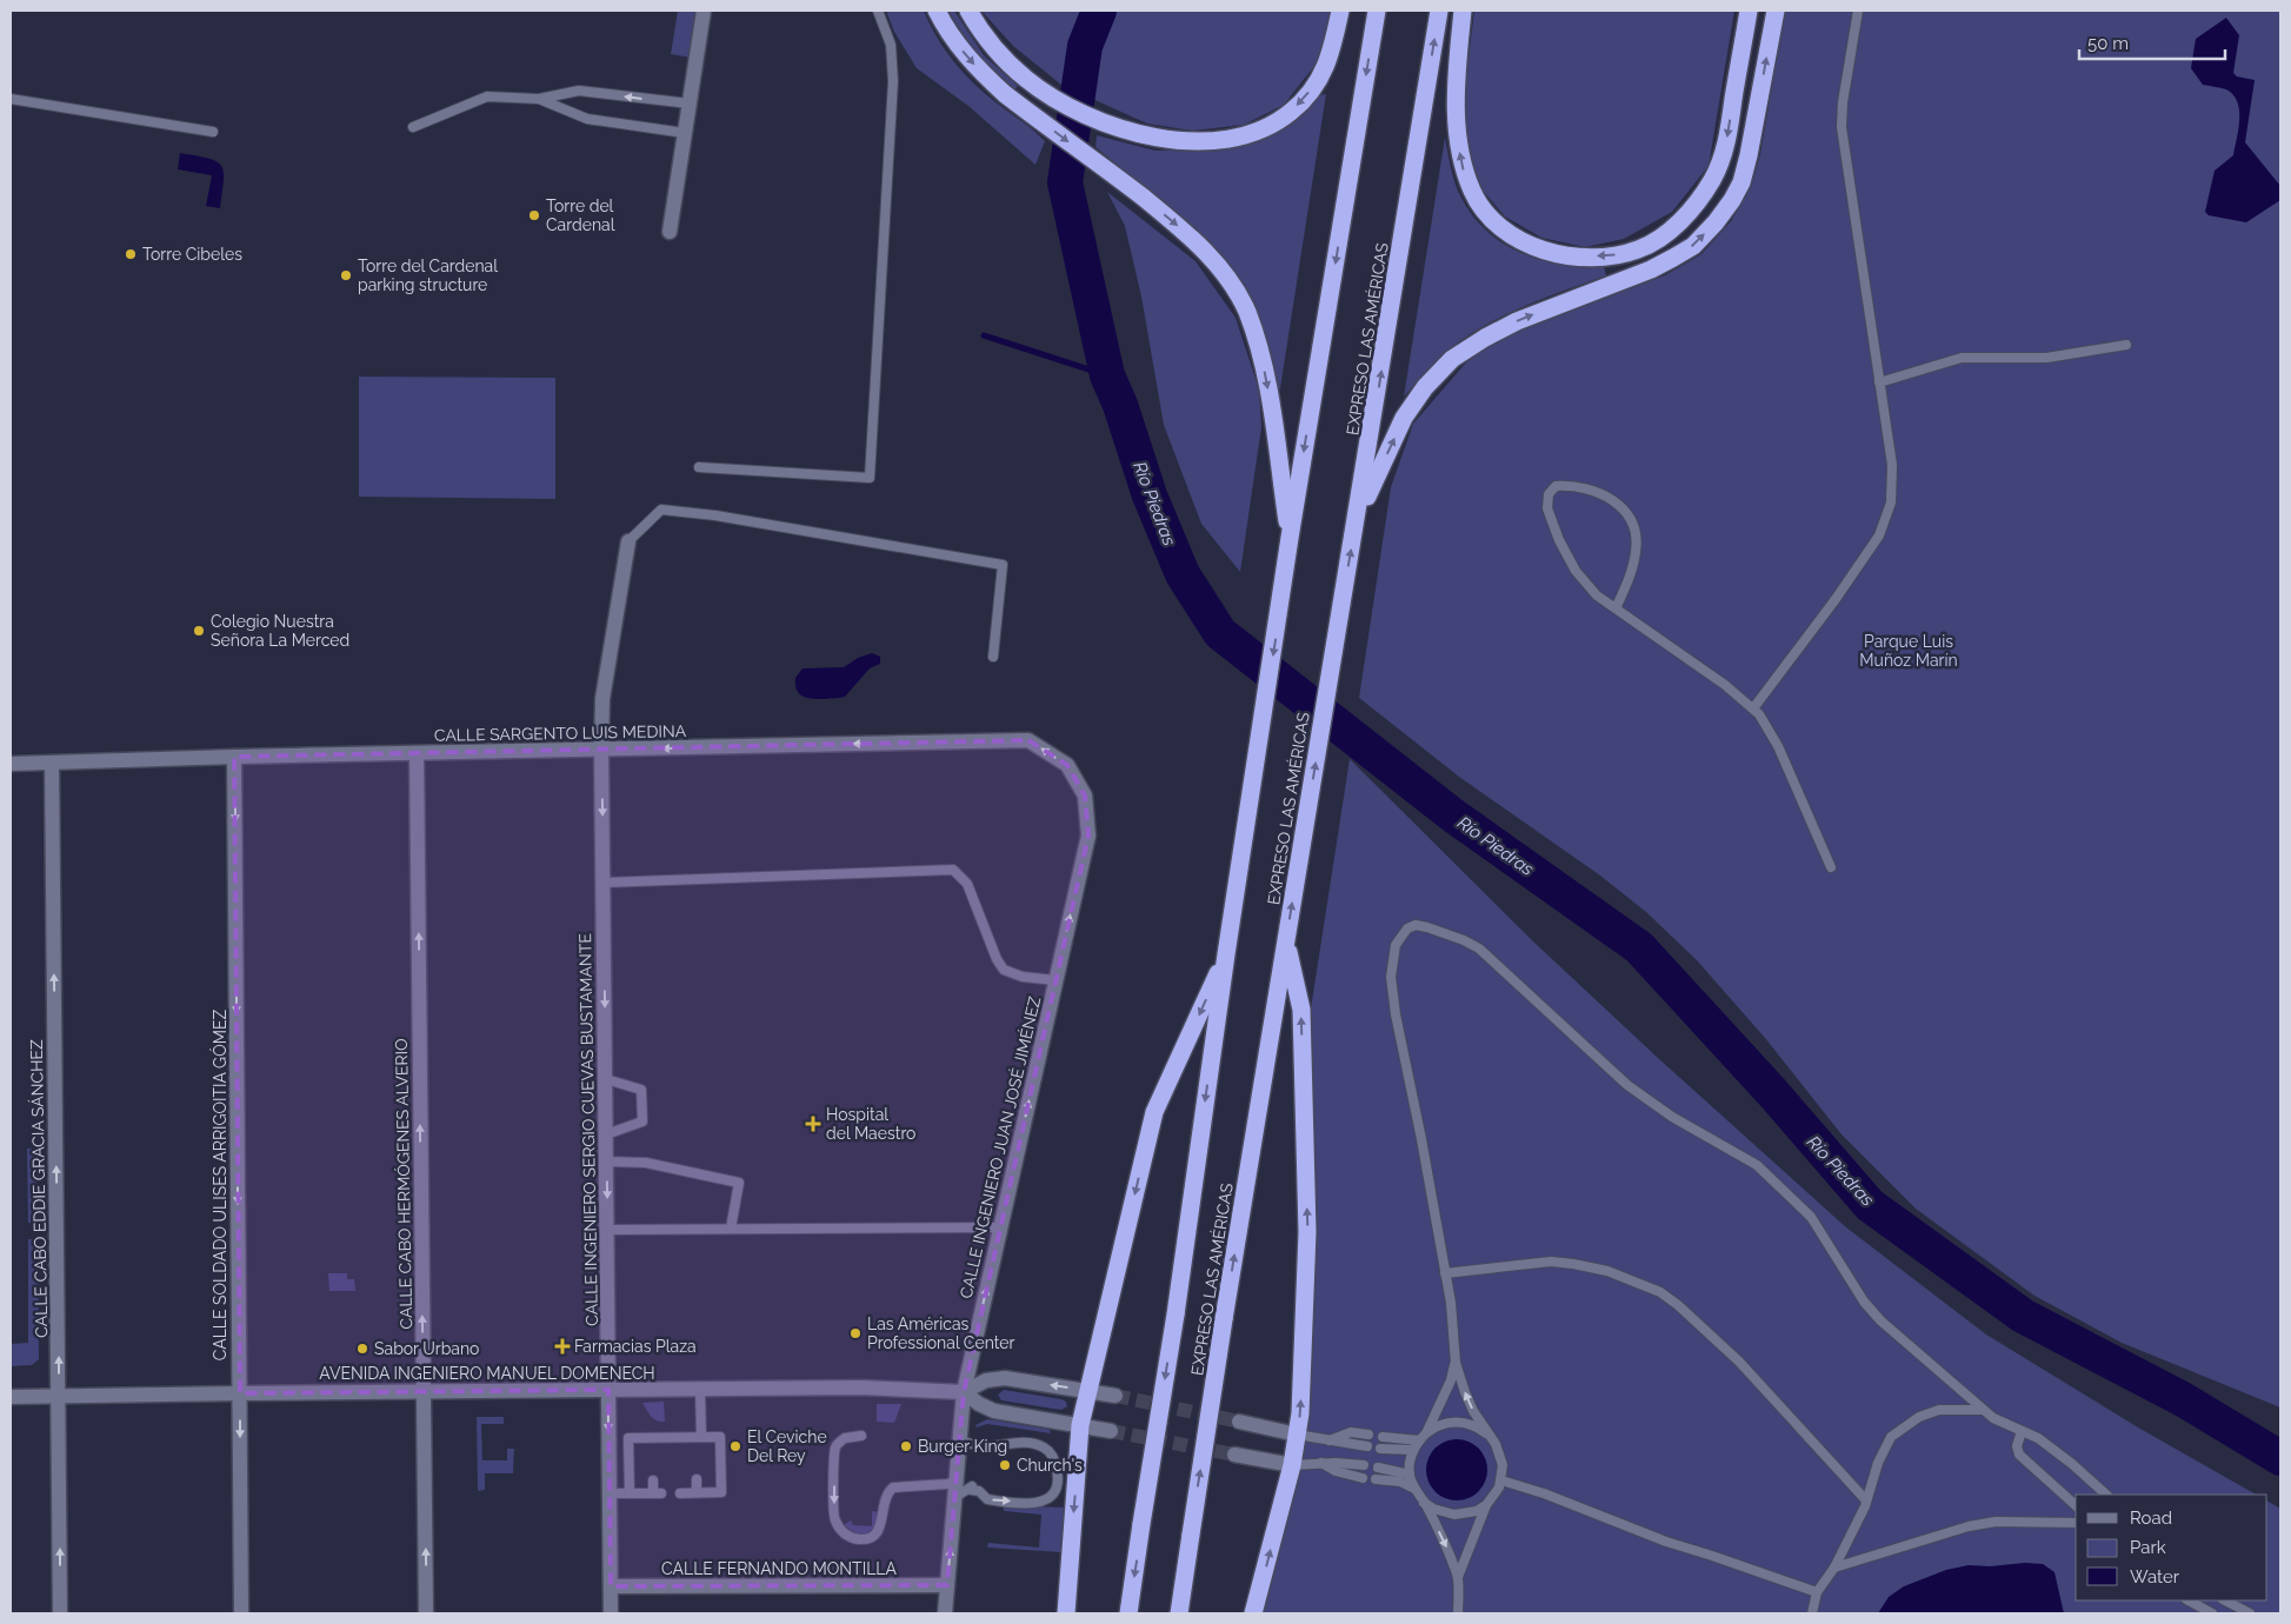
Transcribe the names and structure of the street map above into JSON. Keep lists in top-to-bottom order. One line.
{"streets":{"highway":["EXPRESO LAS AMÉRICAS"],"street":["CALLE SARGENTO LUIS MEDINA","CALLE INGENIERO SERGIO CUEVAS BUSTAMANTE","CALLE INGENIERO JUAN JOSÉ JIMÉNEZ","CALLE CABO HERMÓGENES ALVERIO","CALLE SOLDADO ULISES ARRIGOITIA GÓMEZ","CALLE CABO EDDIE GRACIA SÁNCHEZ","AVENIDA INGENIERO MANUEL DOMENECH","CALLE FERNANDO MONTILLA"]},"crossings":[["CALLE SARGENTO LUIS MEDINA","CALLE INGENIERO SERGIO CUEVAS BUSTAMANTE"],["CALLE SARGENTO LUIS MEDINA","CALLE INGENIERO JUAN JOSÉ JIMÉNEZ"],["CALLE SARGENTO LUIS MEDINA","CALLE CABO HERMÓGENES ALVERIO"],["CALLE SARGENTO LUIS MEDINA","CALLE SOLDADO ULISES ARRIGOITIA GÓMEZ"],["CALLE SARGENTO LUIS MEDINA","CALLE CABO EDDIE GRACIA SÁNCHEZ"],["CALLE INGENIERO SERGIO CUEVAS BUSTAMANTE","AVENIDA INGENIERO MANUEL DOMENECH"],["CALLE INGENIERO SERGIO CUEVAS BUSTAMANTE","CALLE FERNANDO MONTILLA"],["CALLE INGENIERO JUAN JOSÉ JIMÉNEZ","AVENIDA INGENIERO MANUEL DOMENECH"],["CALLE INGENIERO JUAN JOSÉ JIMÉNEZ","CALLE FERNANDO MONTILLA"],["CALLE CABO HERMÓGENES ALVERIO","AVENIDA INGENIERO MANUEL DOMENECH"],["CALLE SOLDADO ULISES ARRIGOITIA GÓMEZ","AVENIDA INGENIERO MANUEL DOMENECH"],["CALLE CABO EDDIE GRACIA SÁNCHEZ","AVENIDA INGENIERO MANUEL DOMENECH"]],"one_way":["CALLE SARGENTO LUIS MEDINA","CALLE INGENIERO SERGIO CUEVAS BUSTAMANTE","CALLE INGENIERO JUAN JOSÉ JIMÉNEZ","CALLE CABO HERMÓGENES ALVERIO","CALLE SOLDADO ULISES ARRIGOITIA GÓMEZ","CALLE CABO EDDIE GRACIA SÁNCHEZ"],"water":["Río Piedras"],"parks":["Parque Luis Muñoz Marín"],"places":{"other":["Torre del Cardenal","Torre Cibeles","Torre del Cardenal parking structure","Colegio Nuestra Señora La Merced","Las Américas Professional Center","Sabor Urbano","El Ceviche Del Rey","Burger King","Church's"],"health":["Hospital del Maestro","Farmacias Plaza"]},"legend":["Road","Park","Water"],"scale_bar":"50 m"}
